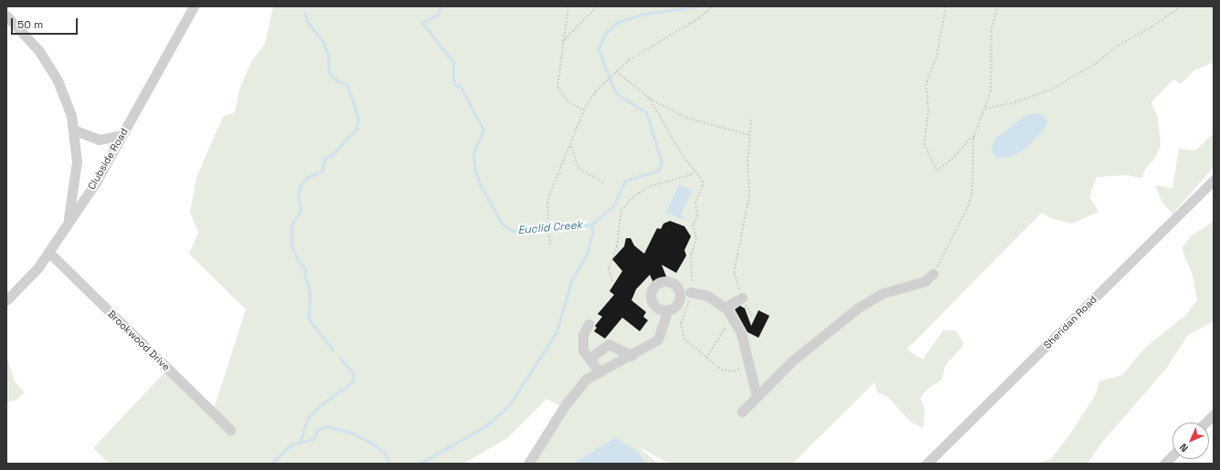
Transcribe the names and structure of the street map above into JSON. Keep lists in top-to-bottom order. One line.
{"streets":{"street":["Clubside Road","Sheridan Road","Brookwood Drive"]},"crossings":[["Clubside Road","Brookwood Drive"]],"water":["Euclid Creek"],"scale_bar":"50 m","north":"bottom left"}
